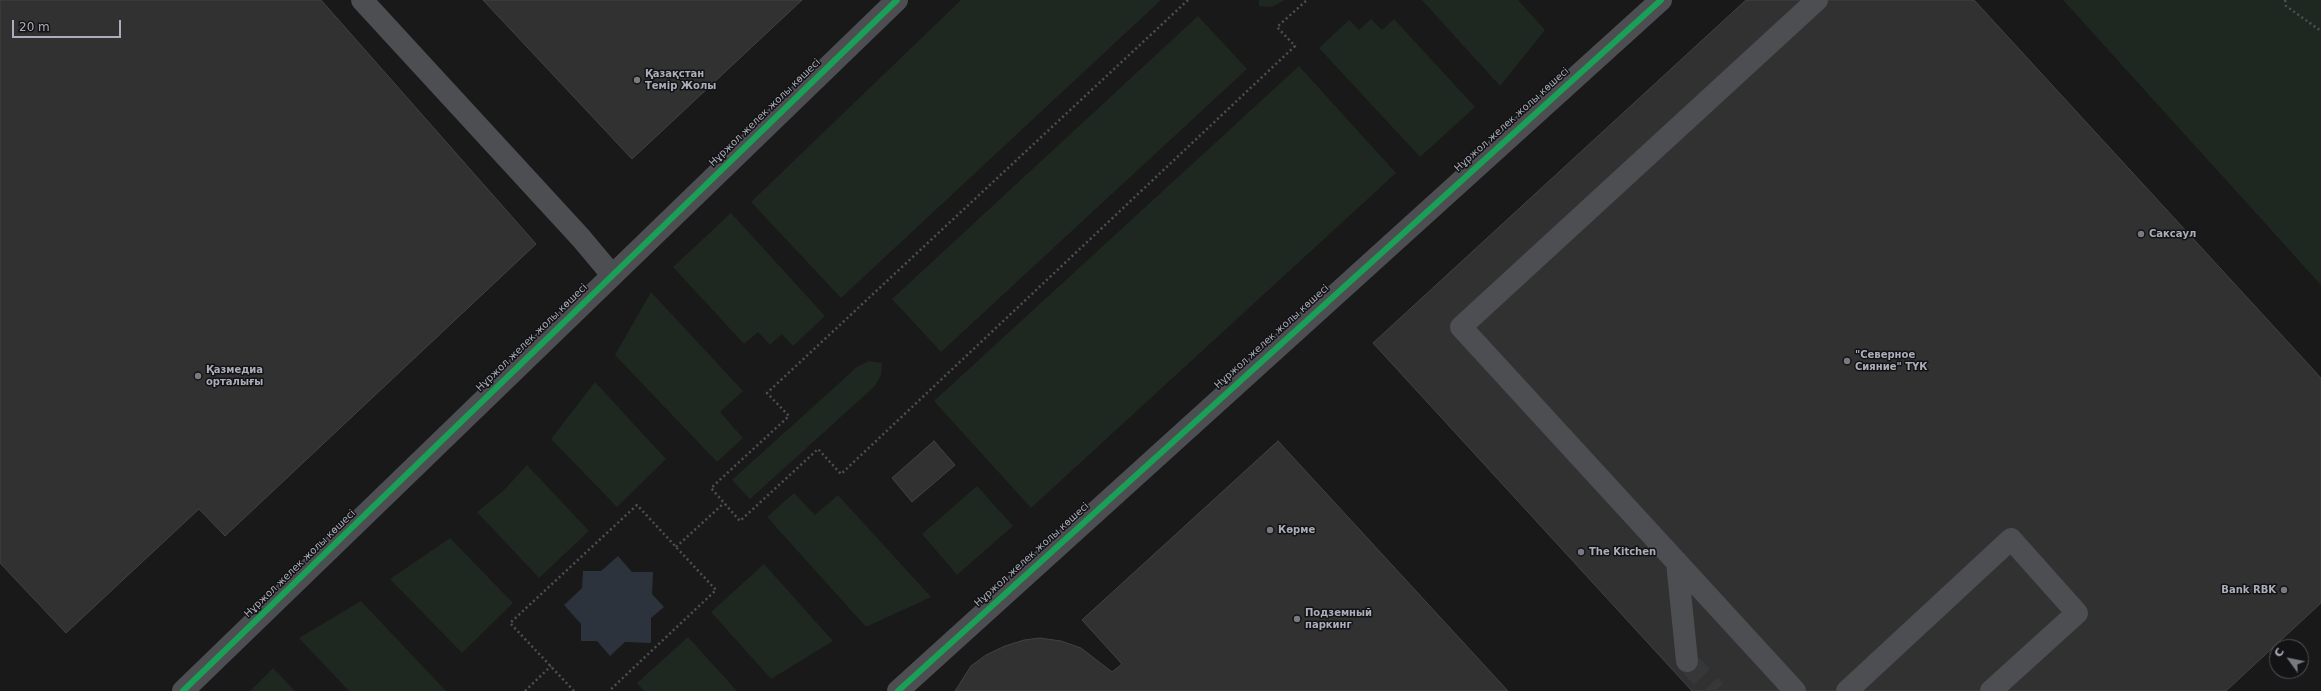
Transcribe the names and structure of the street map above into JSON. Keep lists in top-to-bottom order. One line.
{"streets":{"street":["Нұржол желек жолы көшесі"]},"places":["Қазақстан Темір Жолы","Саксаул","\"Северное Cияние\" ТҮК","Қазмедиа орталығы","Көрме","The Kitchen","Bank RBK","Подземный паркинг"],"scale_bar":"20 m","north":"top left"}
